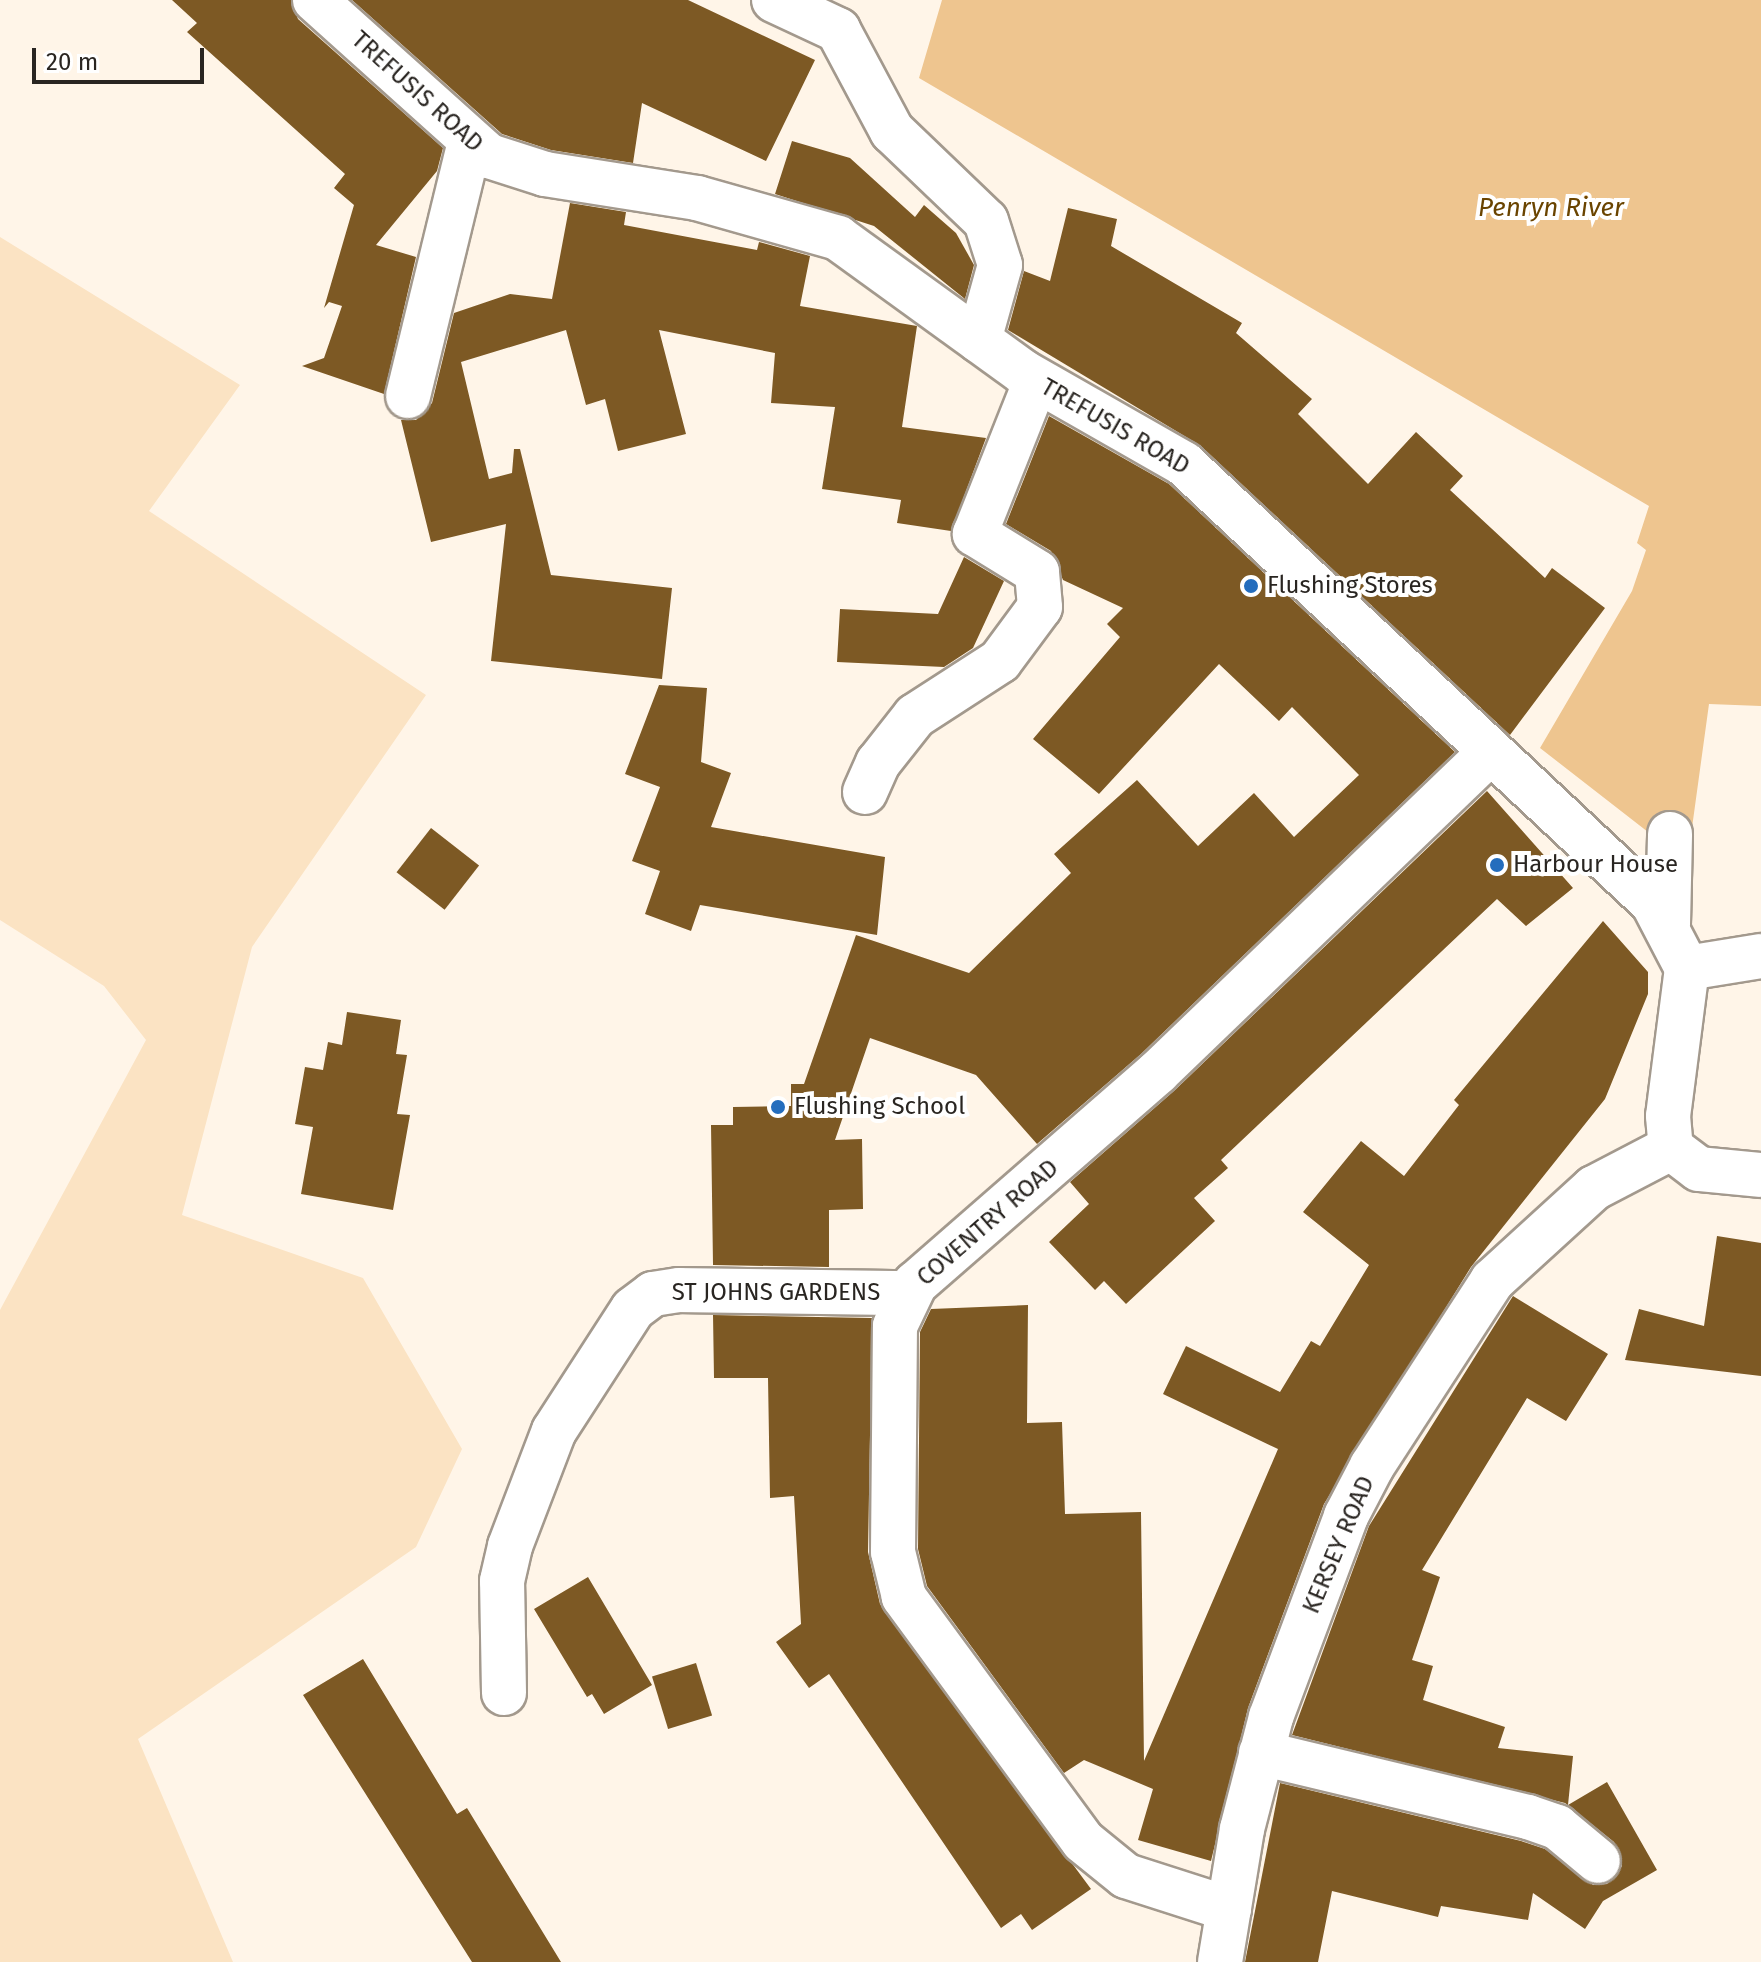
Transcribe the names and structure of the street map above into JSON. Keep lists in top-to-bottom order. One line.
{"streets":{"street":["TREFUSIS ROAD","COVENTRY ROAD","ST JOHNS GARDENS","KERSEY ROAD"]},"crossings":[["TREFUSIS ROAD","COVENTRY ROAD"],["COVENTRY ROAD","ST JOHNS GARDENS"],["COVENTRY ROAD","KERSEY ROAD"]],"water":["Penryn River"],"places":["Flushing Stores","Harbour House","Flushing School"],"scale_bar":"20 m"}
